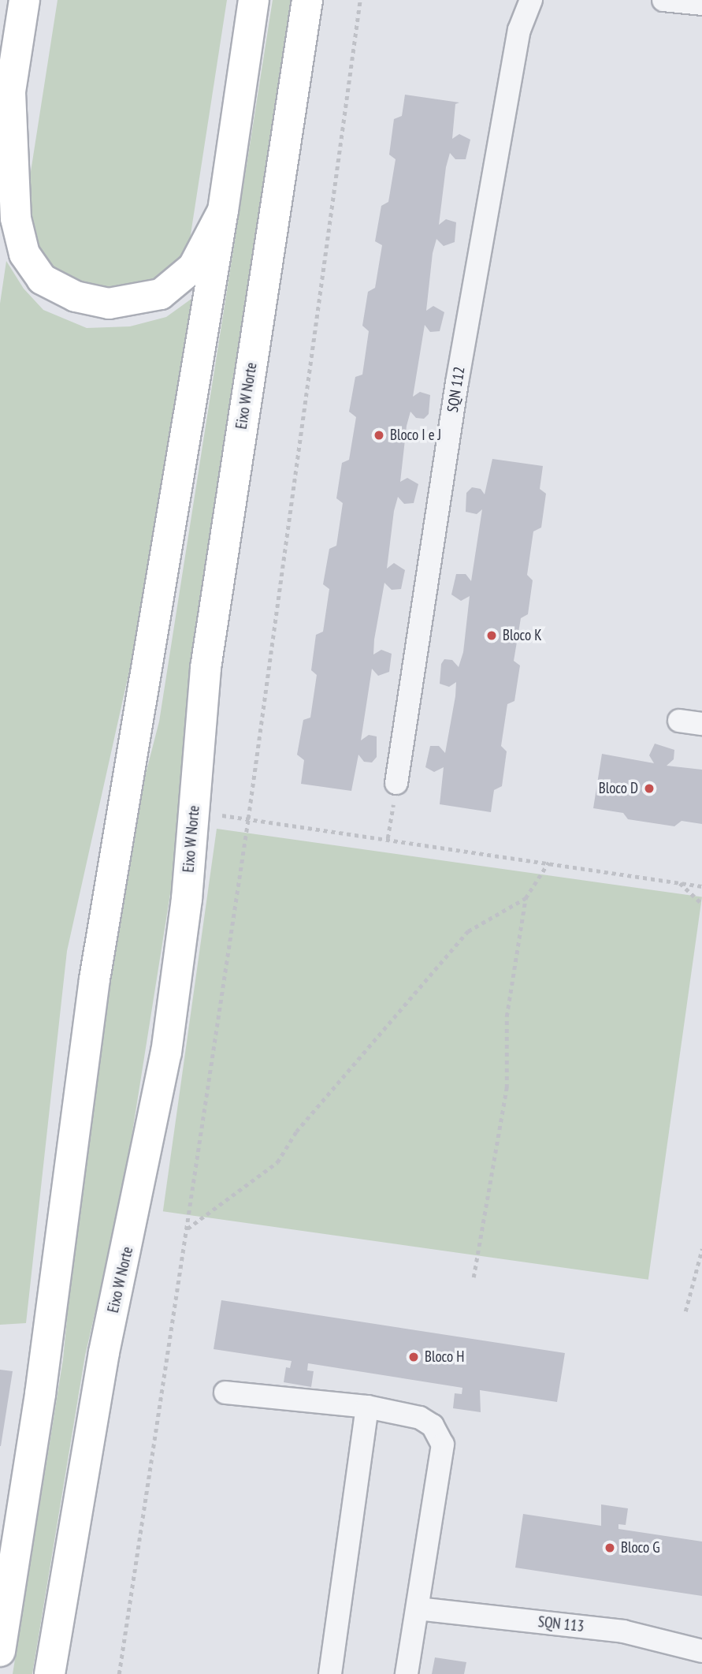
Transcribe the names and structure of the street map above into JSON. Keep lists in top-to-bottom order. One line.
{"streets":{"main road":["Eixo W Norte"],"street":["SQN 112","SQN 113"]},"places":["Bloco I e J","Bloco K","Bloco D","Bloco H","Bloco G"]}
